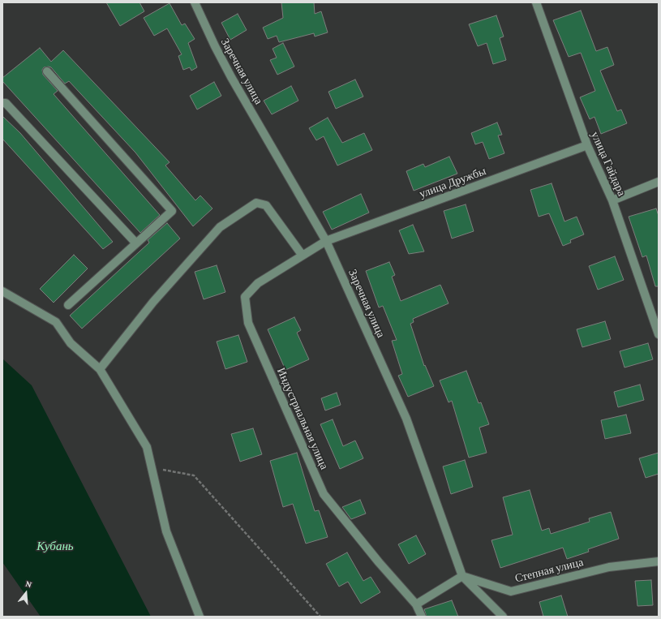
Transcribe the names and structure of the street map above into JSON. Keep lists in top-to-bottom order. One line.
{"streets":{"street":["Заречная улица","улица Гайдара","улица Дружбы","Индустриальная улица","Степная улица"]},"crossings":[["Заречная улица","улица Дружбы"],["Заречная улица","Индустриальная улица"],["Заречная улица","Степная улица"],["улица Гайдара","улица Дружбы"],["улица Дружбы","Индустриальная улица"]],"water":["Кубань"],"north":"top"}
